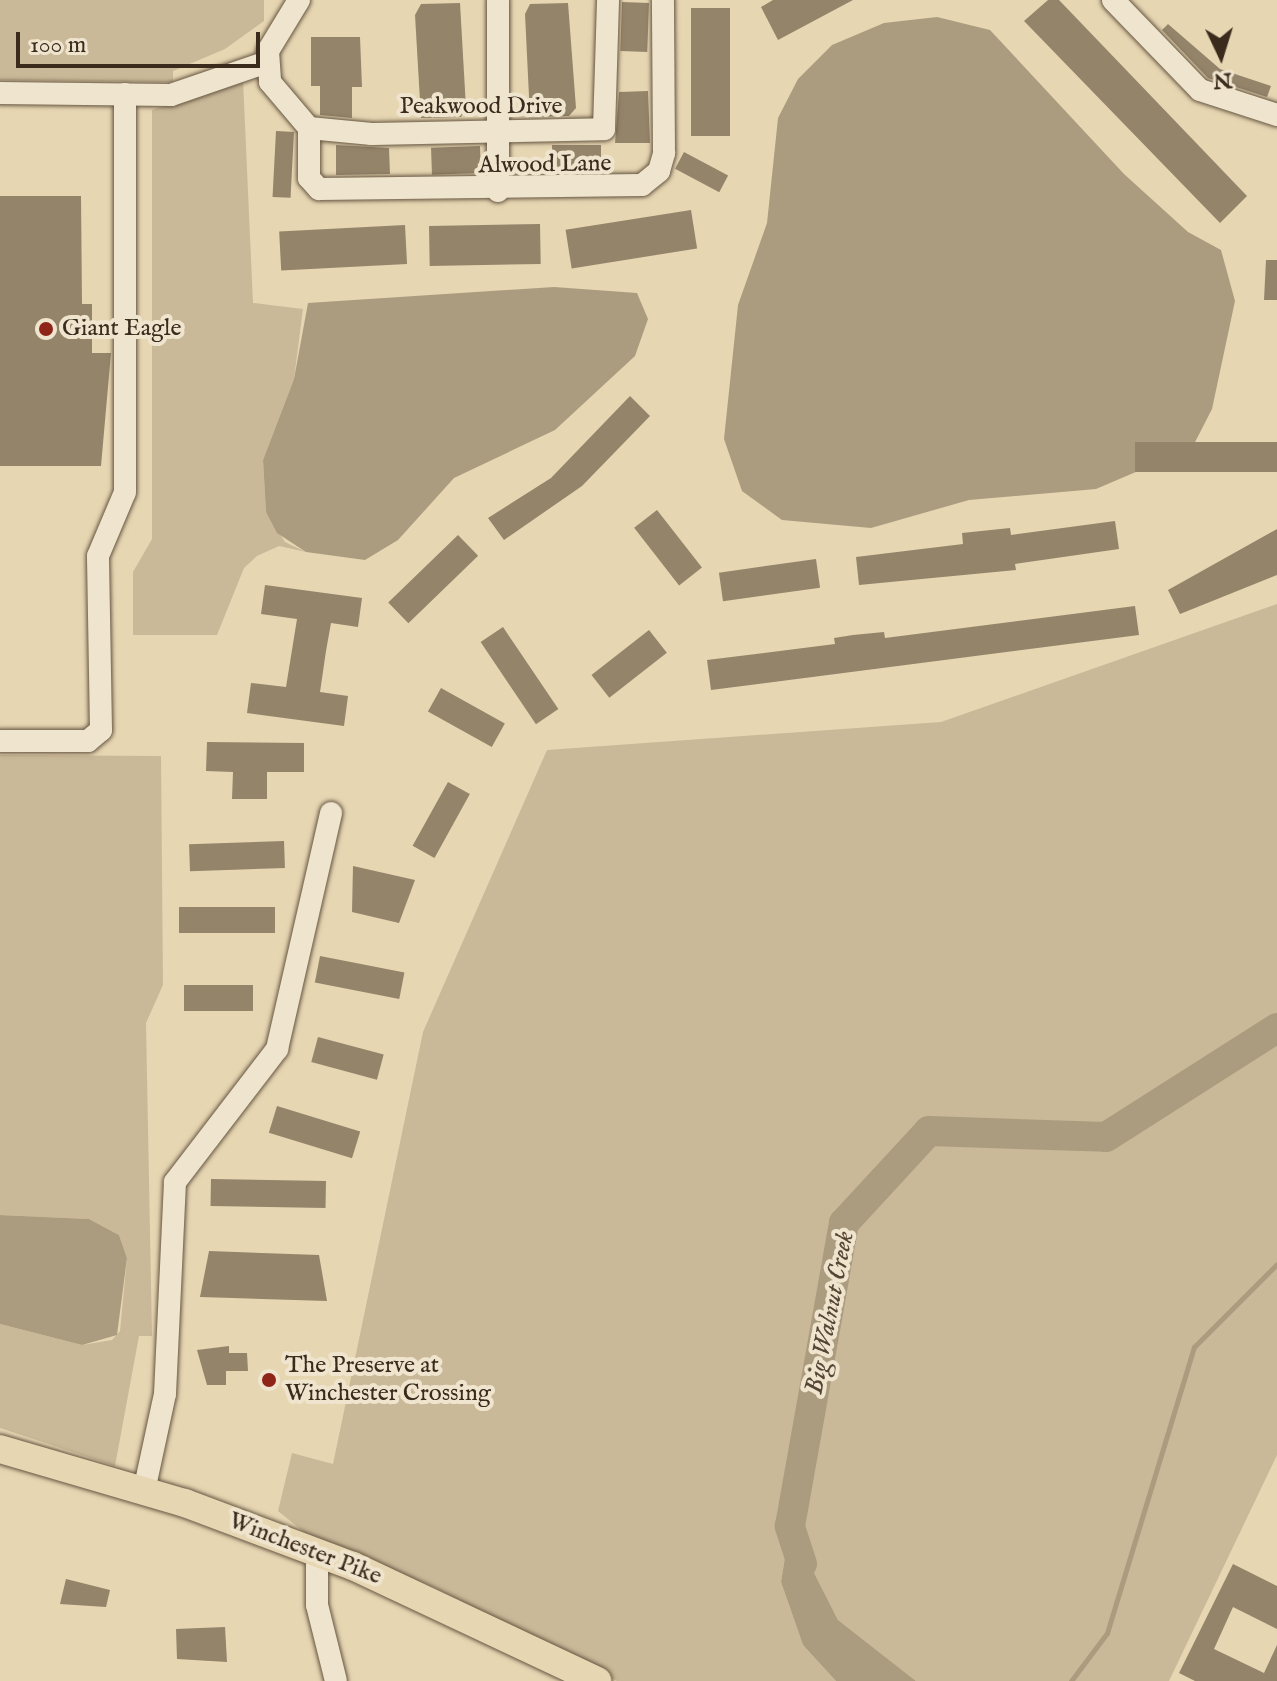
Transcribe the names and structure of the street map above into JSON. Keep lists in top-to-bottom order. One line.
{"streets":{"main road":["Winchester Pike"],"street":["Peakwood Drive","Alwood Lane"]},"crossings":[["Peakwood Drive","Alwood Lane"]],"water":["Big Walnut Creek"],"places":["Giant Eagle","The Preserve at Winchester Crossing"],"scale_bar":"100 m","north":"bottom"}
